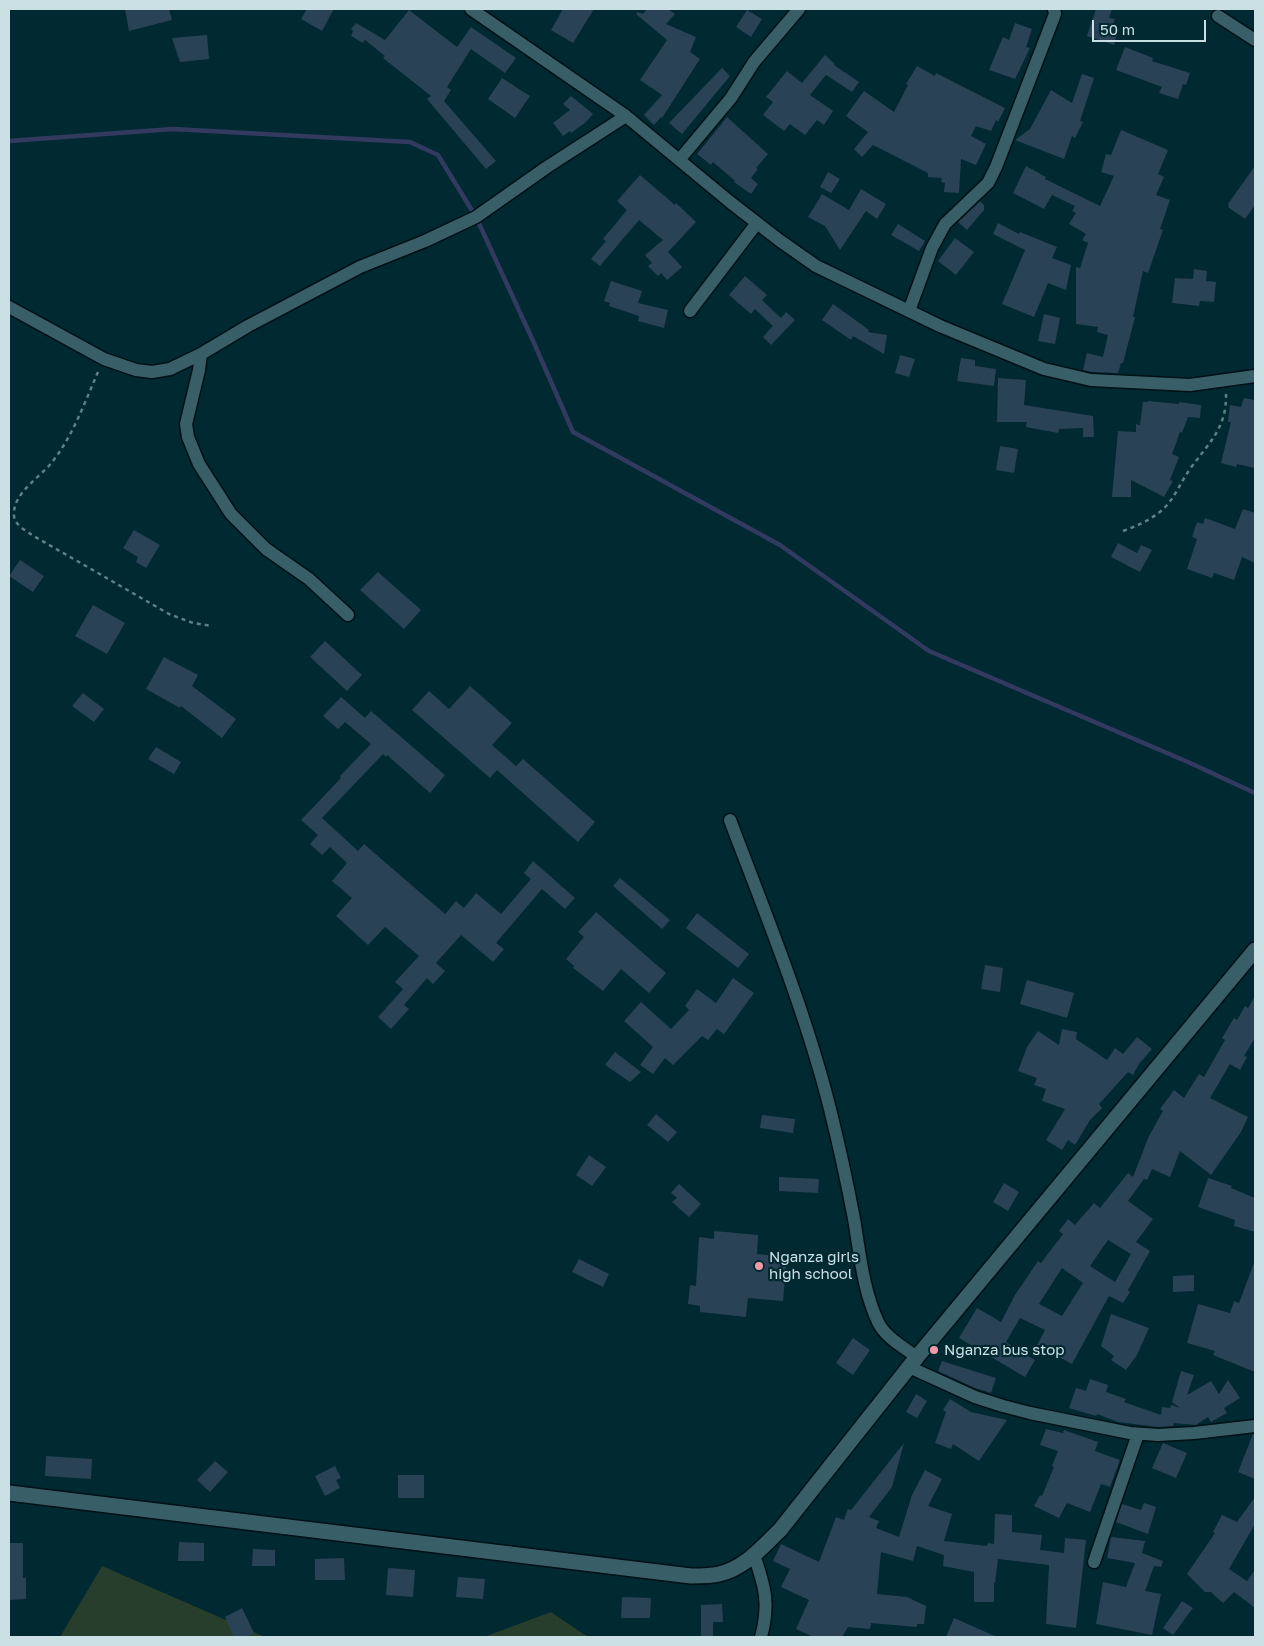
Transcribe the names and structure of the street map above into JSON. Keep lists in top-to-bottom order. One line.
{"places":["Nganza girls high school","Nganza bus stop"],"scale_bar":"50 m"}
